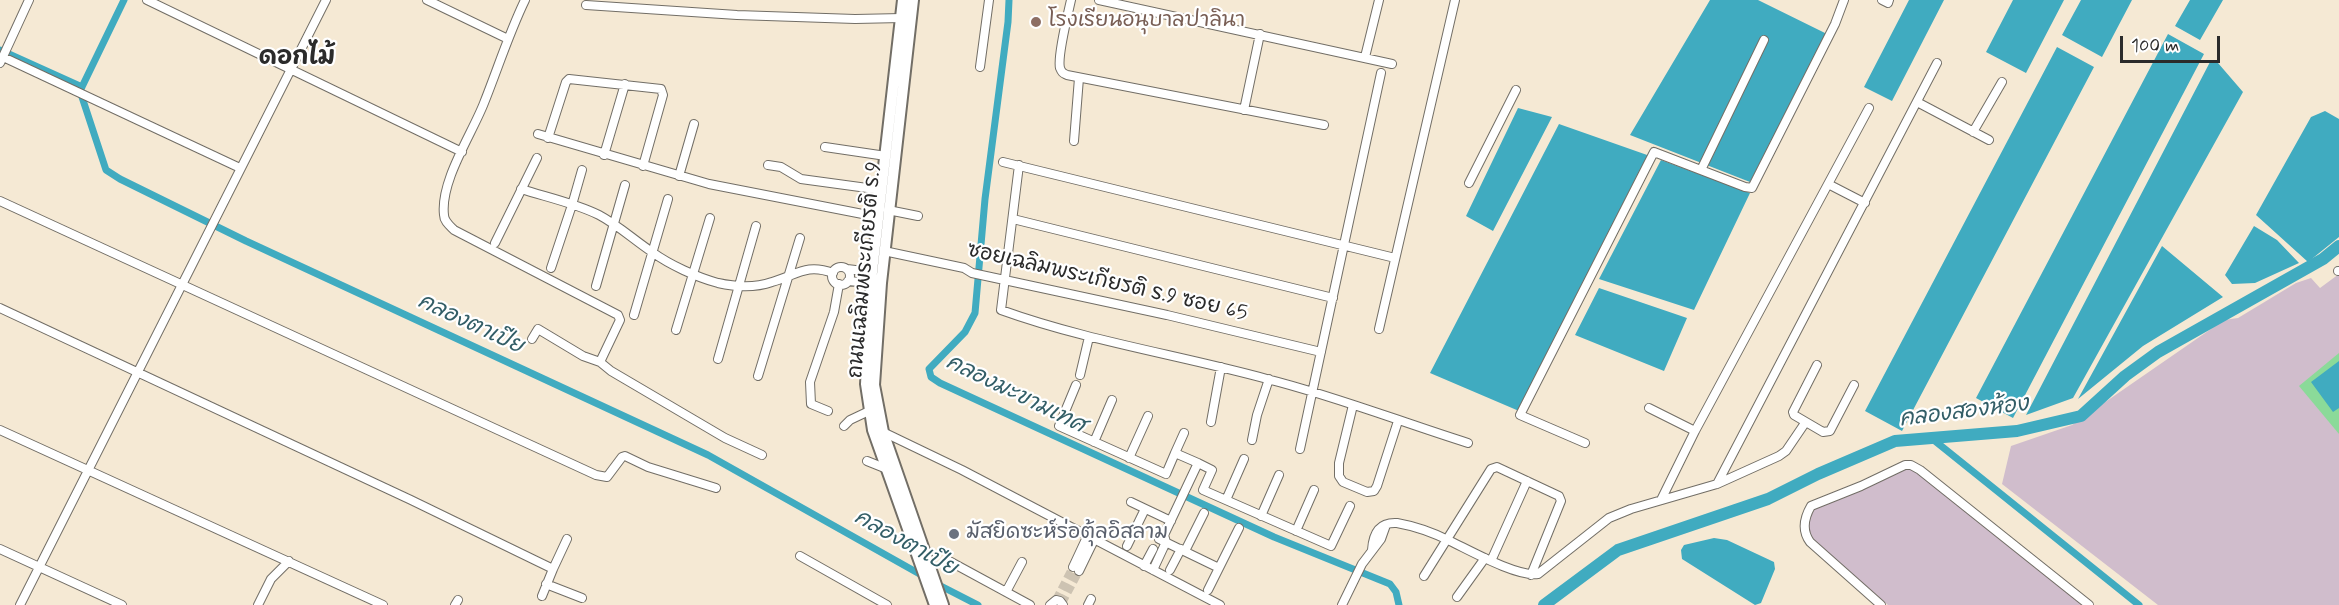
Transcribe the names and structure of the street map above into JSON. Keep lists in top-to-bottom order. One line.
{"streets":{"main road":["ถนนเฉลิมพระเกียรติ ร.9"],"street":["ซอยเฉลิมพระเกียรติ ร.9 ซอย 65"]},"crossings":[["ถนนเฉลิมพระเกียรติ ร.9","ซอยเฉลิมพระเกียรติ ร.9 ซอย 65"]],"districts":["ดอกไม้"],"water":["คลองตาเปีย","คลองมะขามเทศ","คลองสองห้อง"],"places":["โรงเรียนอนุบาลปาลินา","มัสยิดซะห์ร่อตุ้ลอิสลาม"],"scale_bar":"100 m"}
